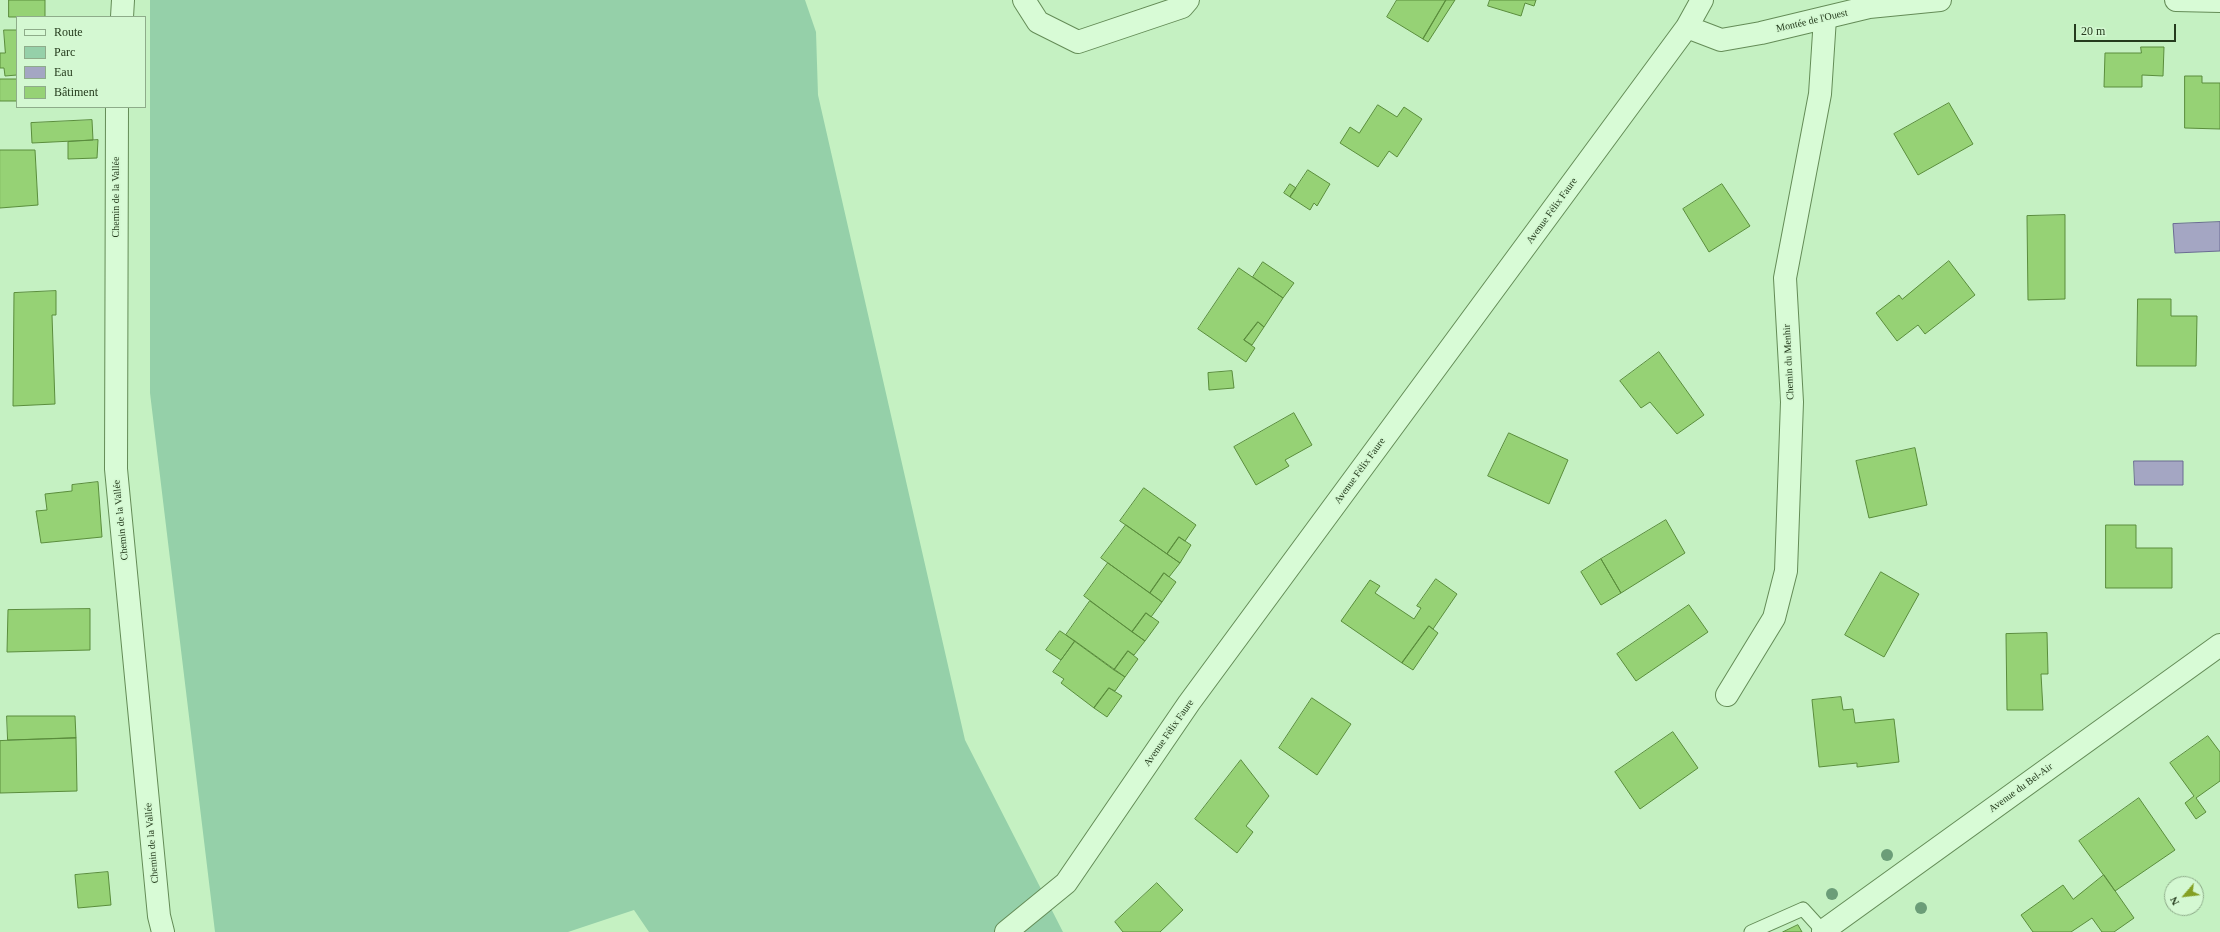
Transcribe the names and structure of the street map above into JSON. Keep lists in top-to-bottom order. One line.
{"streets":{"street":["Montée de l'Ouest","Chemin de la Vallée","Avenue Félix Faure","Chemin du Menhir","Avenue du Bel-Air"]},"crossings":[["Montée de l'Ouest","Avenue Félix Faure"],["Montée de l'Ouest","Chemin du Menhir"]],"legend":["Route","Parc","Eau","Bâtiment"],"scale_bar":"20 m","north":"bottom left"}
